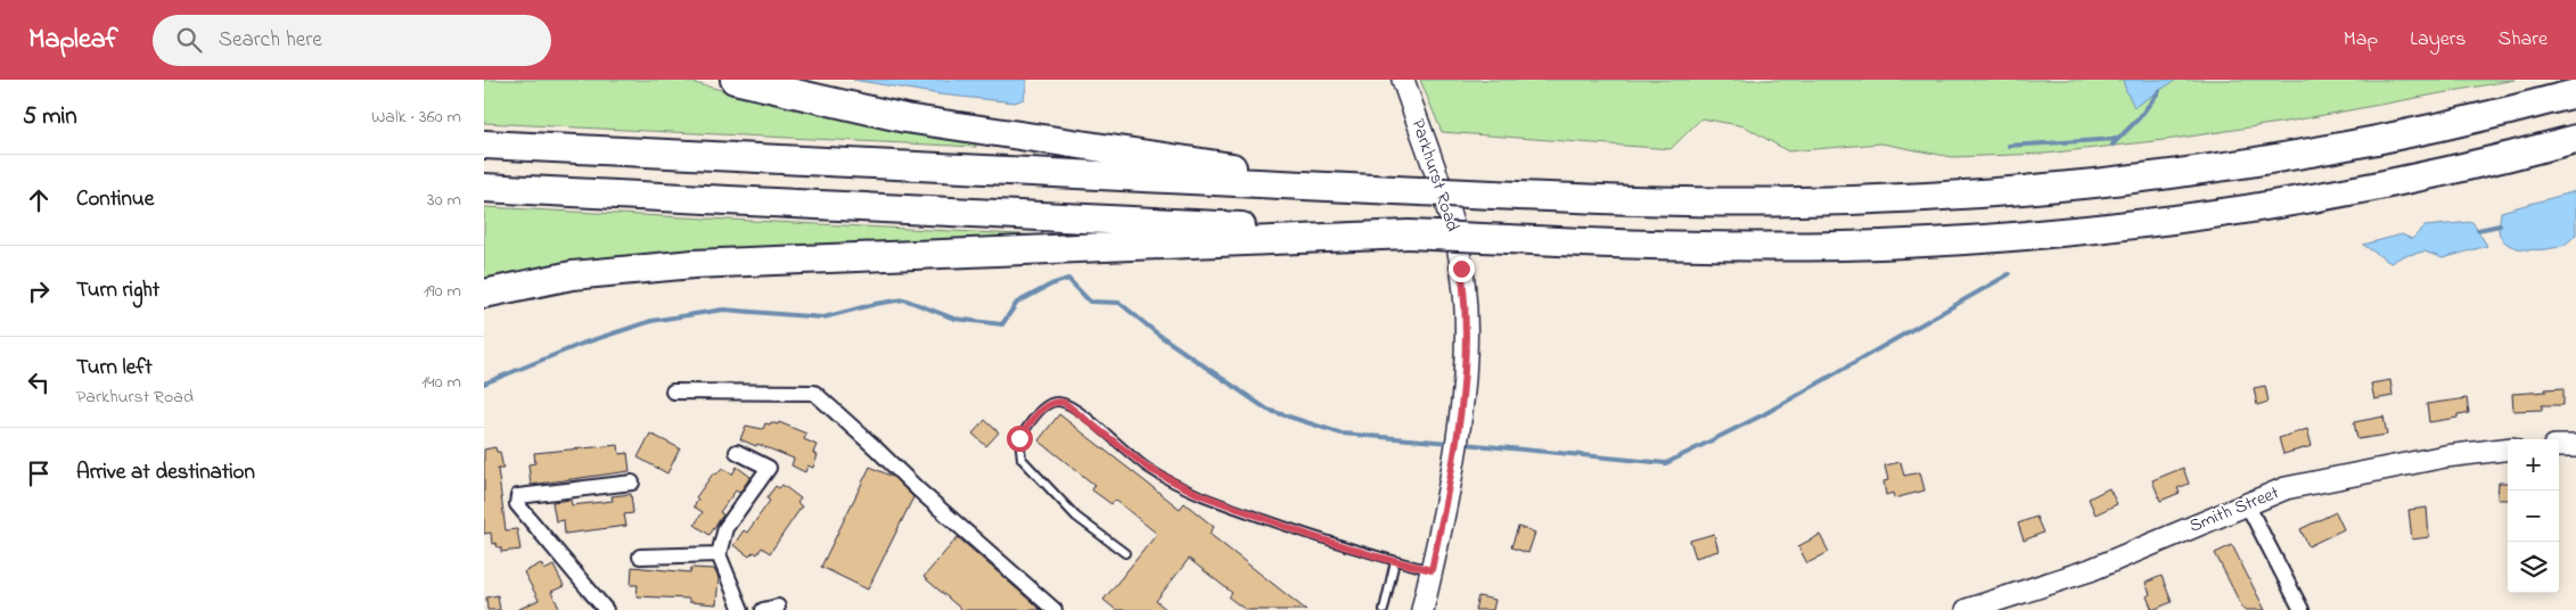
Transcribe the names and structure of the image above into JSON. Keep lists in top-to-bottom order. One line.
{"streets":{"street":["Parkhurst Road","Smith Street"]},"page":{"header":"Mapleaf","search":"Search here","nav":["Map","Layers","Share"],"heading":["5 min","Walk · 360 m"],"list":[["Continue","30 m"],["Turn right","190 m"],["Turn left","Parkhurst Road","140 m"],"Arrive at destination"],"map_buttons":["+","−"]}}
